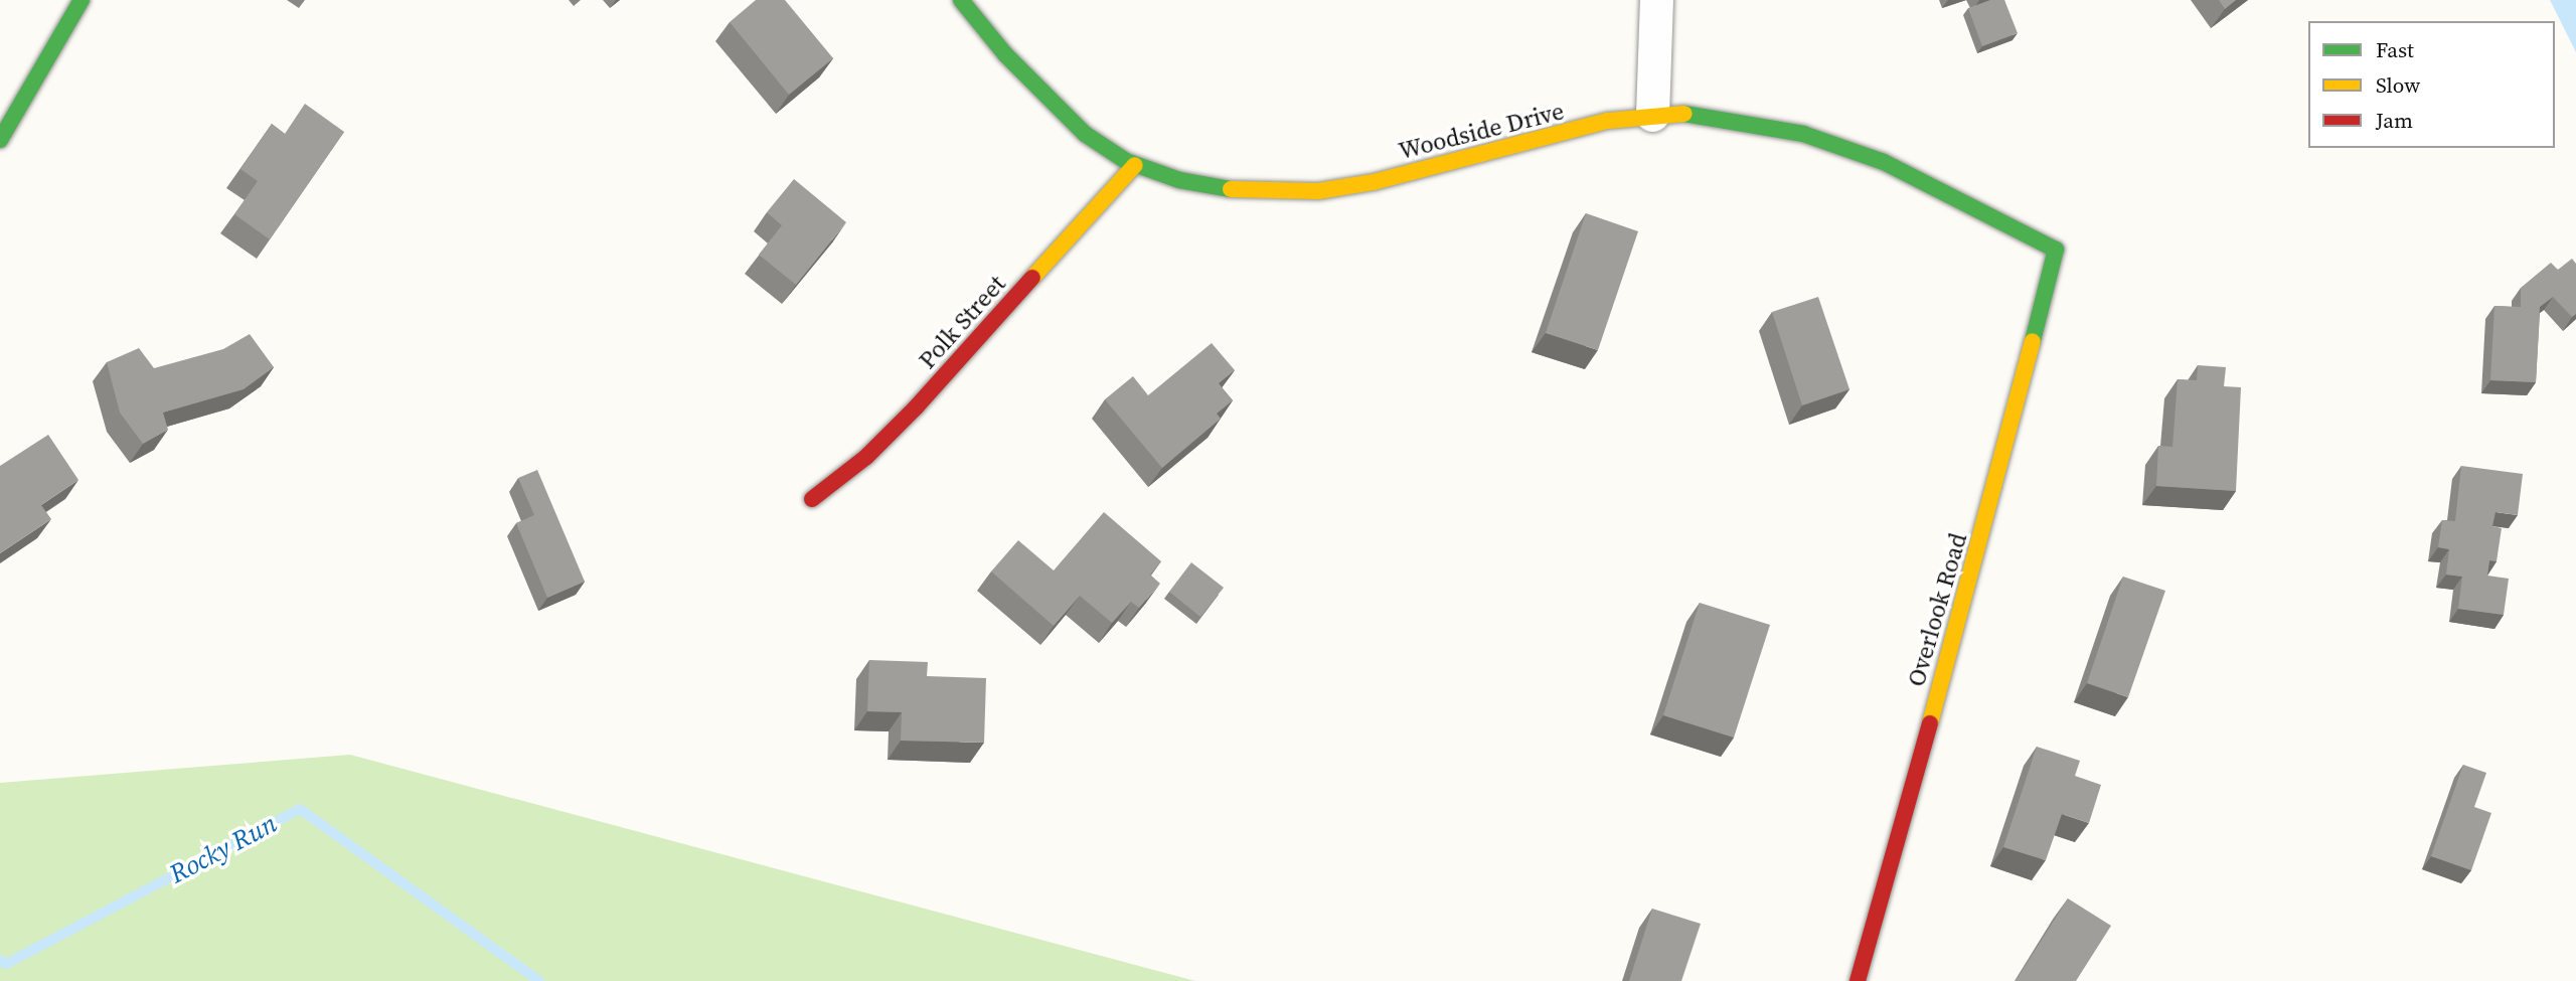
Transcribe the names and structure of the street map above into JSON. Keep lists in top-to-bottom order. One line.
{"streets":{"street":["Woodside Drive","Polk Street","Overlook Road"]},"crossings":[["Woodside Drive","Polk Street"],["Woodside Drive","Overlook Road"]],"water":["Rocky Run"],"legend":["Fast","Slow","Jam"]}
